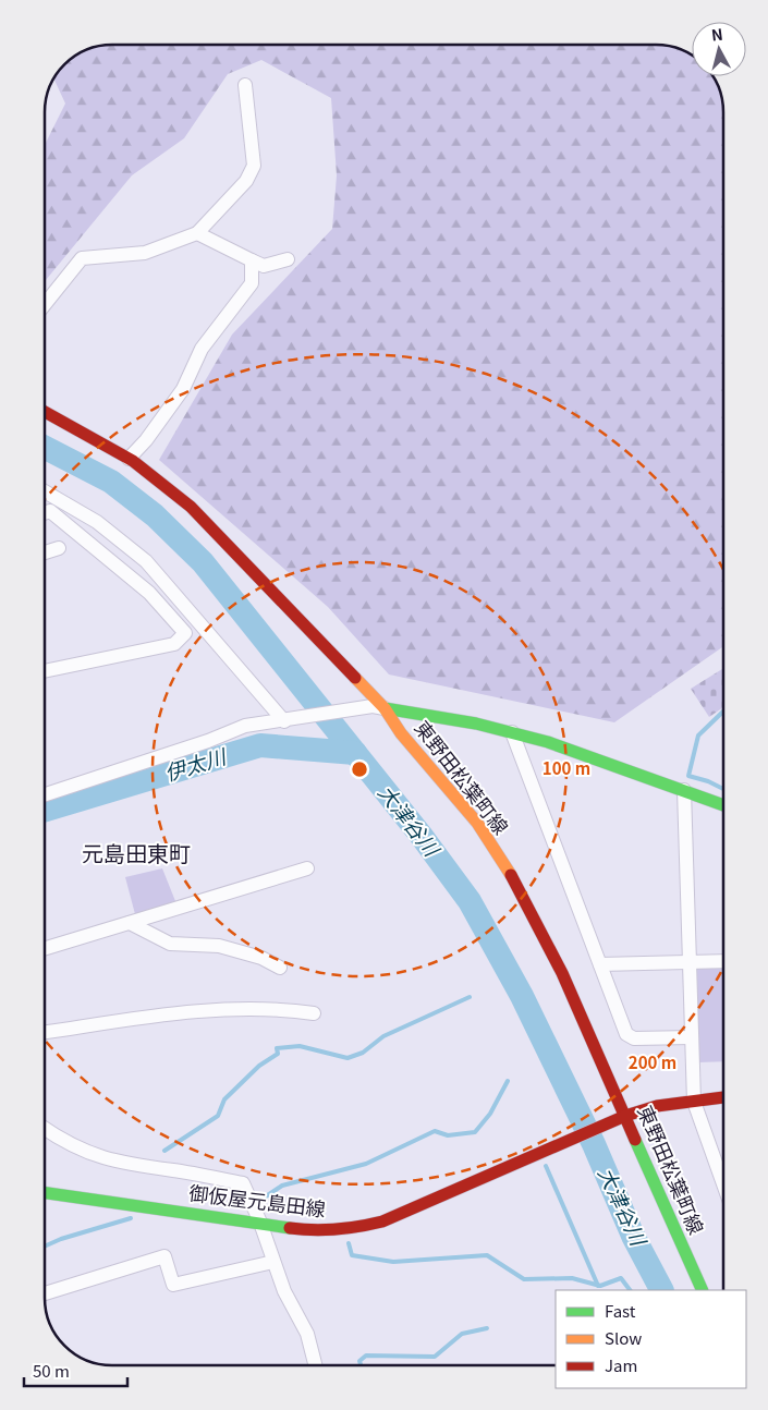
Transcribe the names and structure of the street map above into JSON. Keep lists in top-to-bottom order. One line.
{"streets":{"street":["東野田松葉町線","御仮屋元島田線"]},"crossings":[["東野田松葉町線","御仮屋元島田線"]],"districts":["元島田東町"],"water":["伊太川","大津谷川"],"legend":["Fast","Slow","Jam"],"scale_bar":"50 m","north":"top","rings":["100 m","200 m"]}
